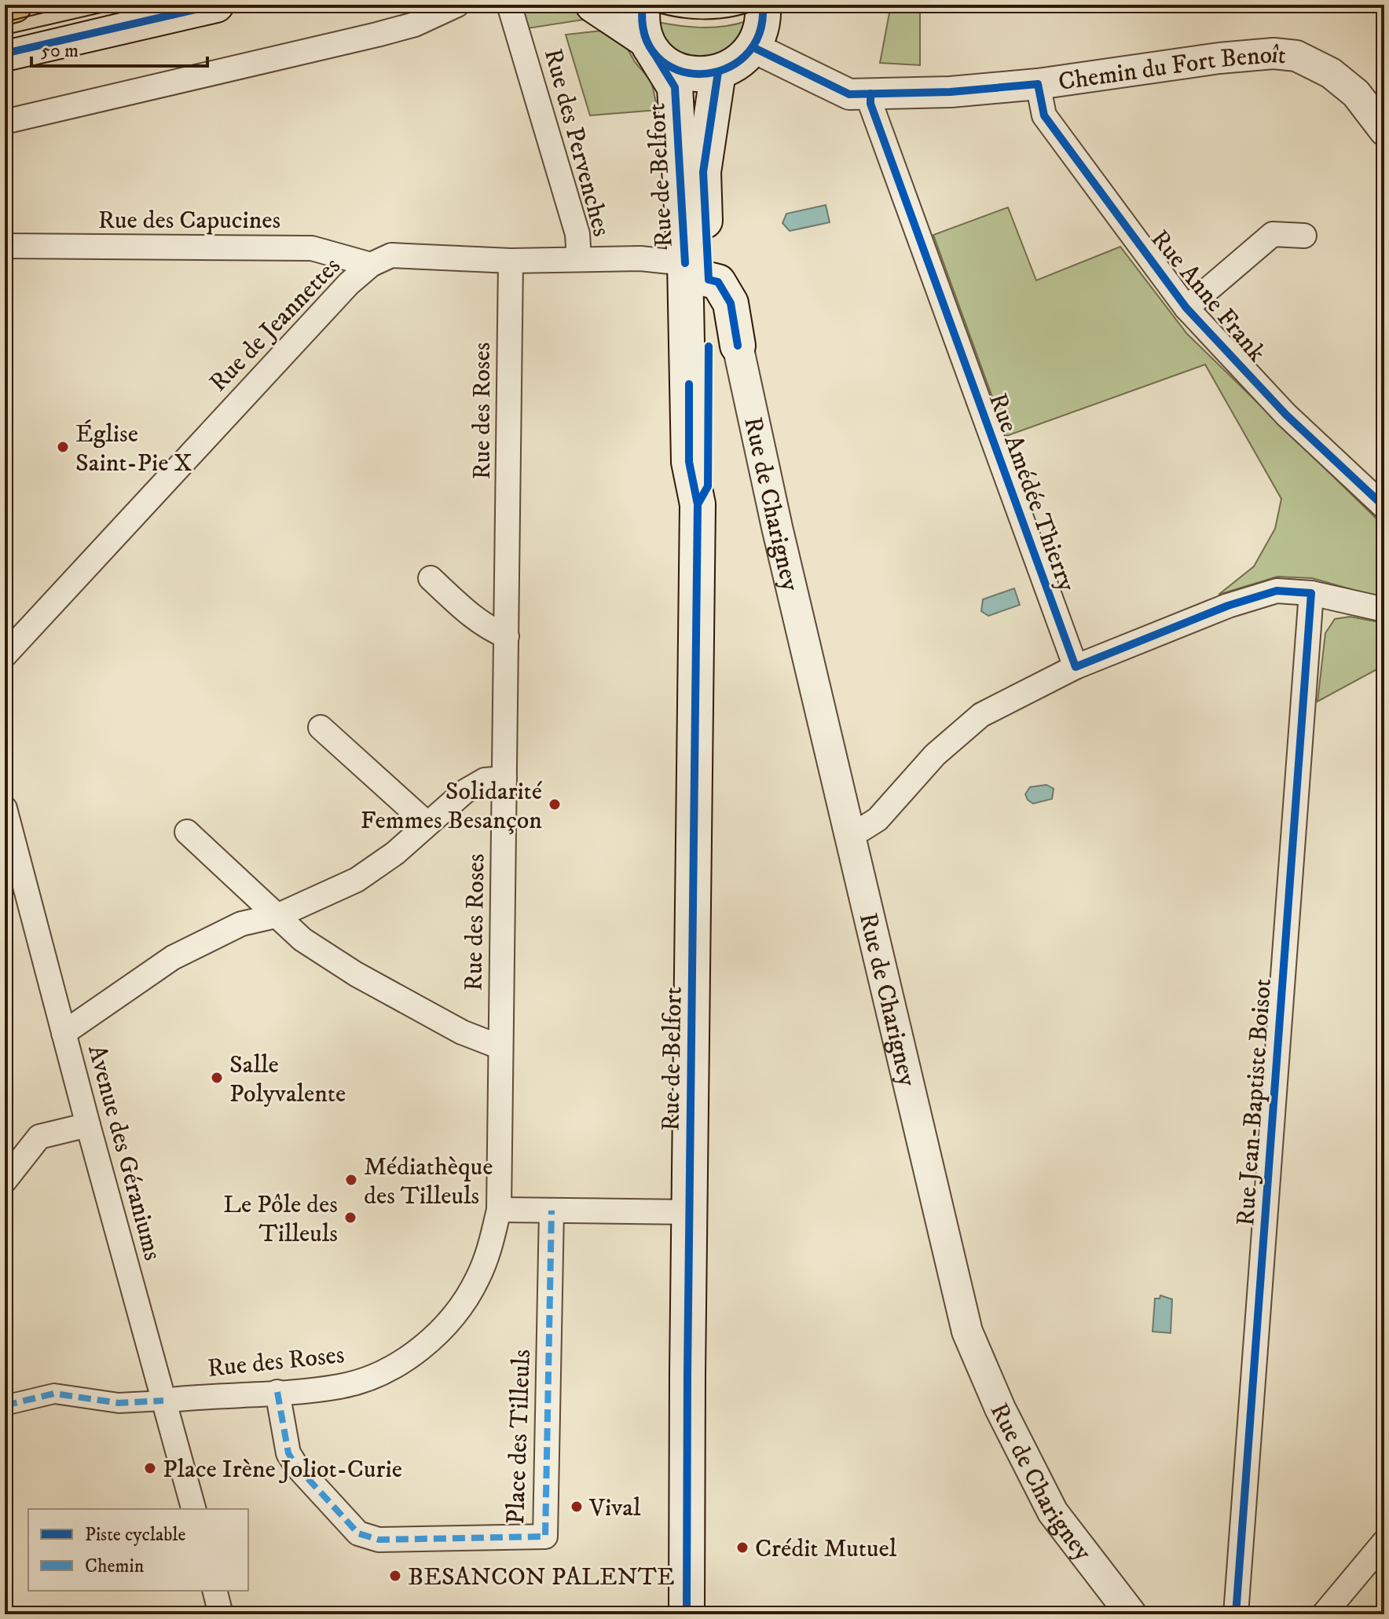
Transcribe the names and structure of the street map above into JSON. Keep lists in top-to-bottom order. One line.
{"streets":{"main road":["Rue de Belfort"],"street":["Chemin du Fort Benoît","Rue des Pervenches","Rue des Capucines","Rue Anne Frank","Rue de Jeannettes","Rue des Roses","Rue Amédée Thierry","Rue de Charigney","Rue Jean-Baptiste Boisot","Avenue des Géraniums","Place des Tilleuls"]},"crossings":[["Chemin du Fort Benoît","Rue Anne Frank"],["Chemin du Fort Benoît","Rue Amédée Thierry"],["Rue des Pervenches","Rue de Jeannettes"],["Rue de Belfort","Rue de Jeannettes"],["Rue de Belfort","Rue de Charigney"],["Rue des Capucines","Rue de Jeannettes"],["Rue de Jeannettes","Rue des Roses"],["Rue des Roses","Avenue des Géraniums"],["Rue des Roses","Place des Tilleuls"]],"places":["Église Saint-Pie X","Solidarité Femmes Besançon","Salle Polyvalente","Médiathèque des Tilleuls","Le Pôle des Tilleuls","Place Irène Joliot-Curie","Vival","Crédit Mutuel","BESANCON PALENTE"],"legend":["Piste cyclable","Chemin"],"scale_bar":"50 m"}
